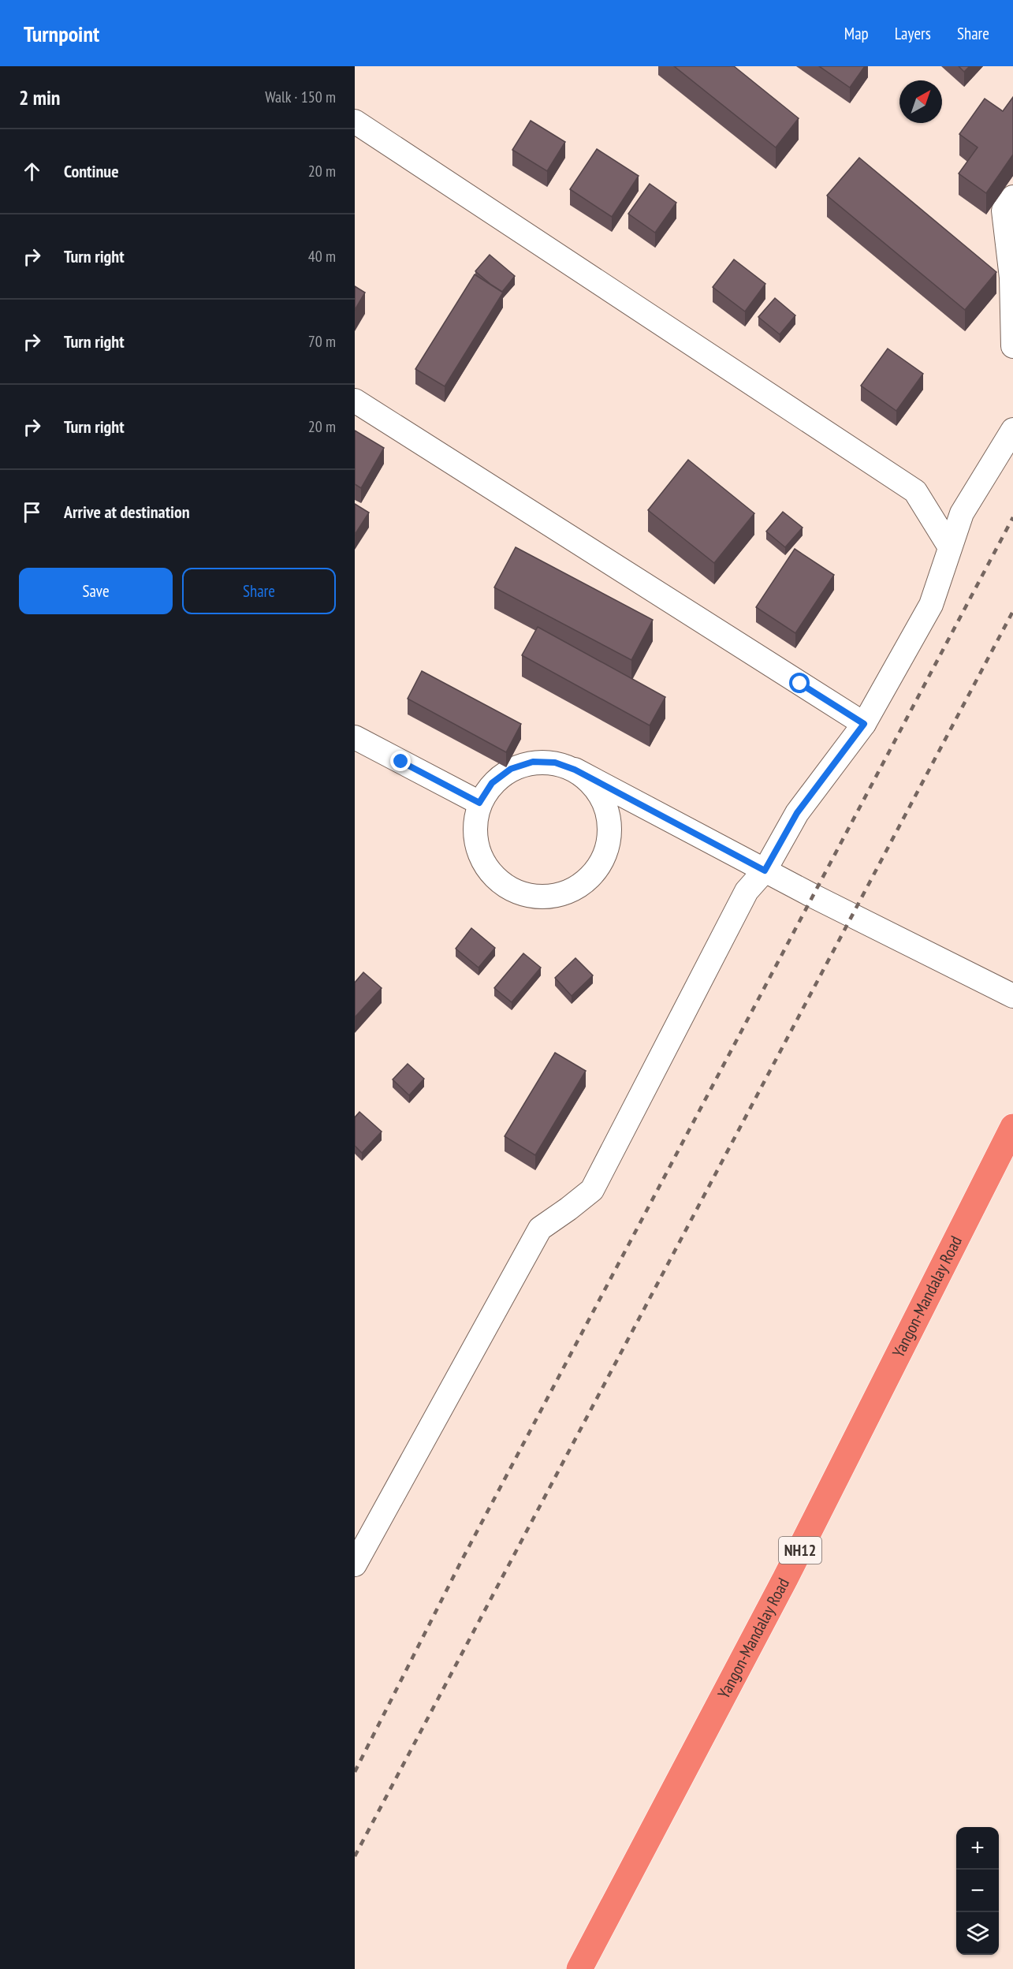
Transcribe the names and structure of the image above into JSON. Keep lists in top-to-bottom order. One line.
{"streets":{"highway":["Yangon-Mandalay Road","NH12"]},"north":"top right","page":{"header":"Turnpoint","nav":["Map","Layers","Share"],"heading":["2 min","Walk · 150 m"],"list":[["Continue","20 m"],["Turn right","40 m"],["Turn right","70 m"],["Turn right","20 m"],"Arrive at destination"],"buttons":["Save","Share"],"map_buttons":["+","−"]}}
